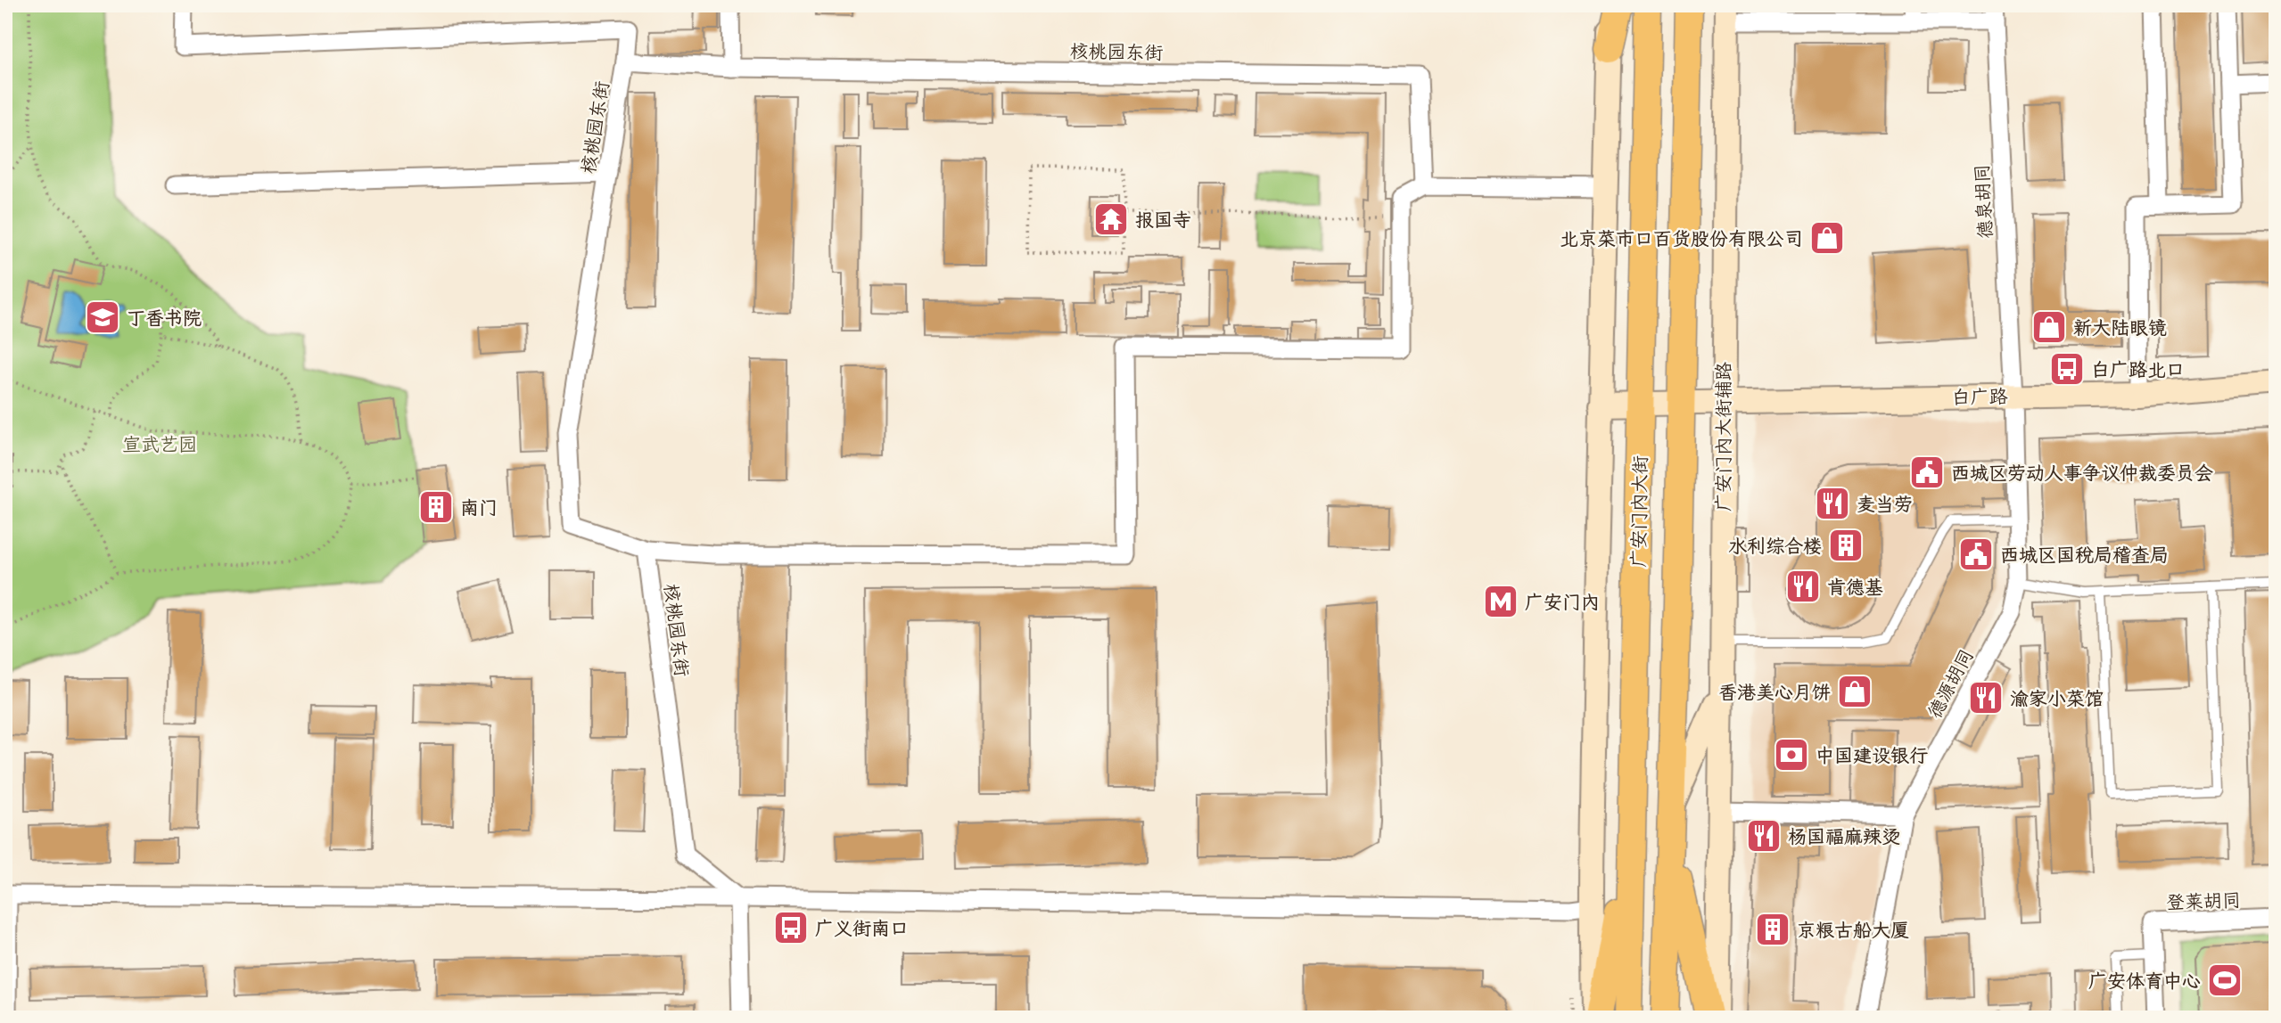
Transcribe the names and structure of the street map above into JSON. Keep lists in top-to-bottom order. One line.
{"streets":{"main road":["广安门内大街"],"street":["核桃园东街","德泉胡同","白广路","广安门内大街辅路","德源胡同","登莱胡同"]},"crossings":[["德泉胡同","白广路"],["德泉胡同","德源胡同"],["白广路","广安门内大街辅路"],["白广路","广安门内大街"],["白广路","德源胡同"]],"parks":["宣武艺园"],"places":{"temple":["报国寺"],"shop":["北京菜市口百货股份有限公司","新大陆眼镜","香港美心月饼"],"school or university":["丁香书院"],"bus stop":["白广路北口","广义街南口"],"public building":["西城区劳动人事争议仲裁委员会","西城区国税局稽查局"],"restaurant":["麦当劳","肯德基","渝家小菜馆","杨国福麻辣烫"],"building":["南门","水利综合楼","京粮古船大厦"],"metro station":["广安门内"],"bank":["中国建设银行"],"sports":["广安体育中心"]}}
